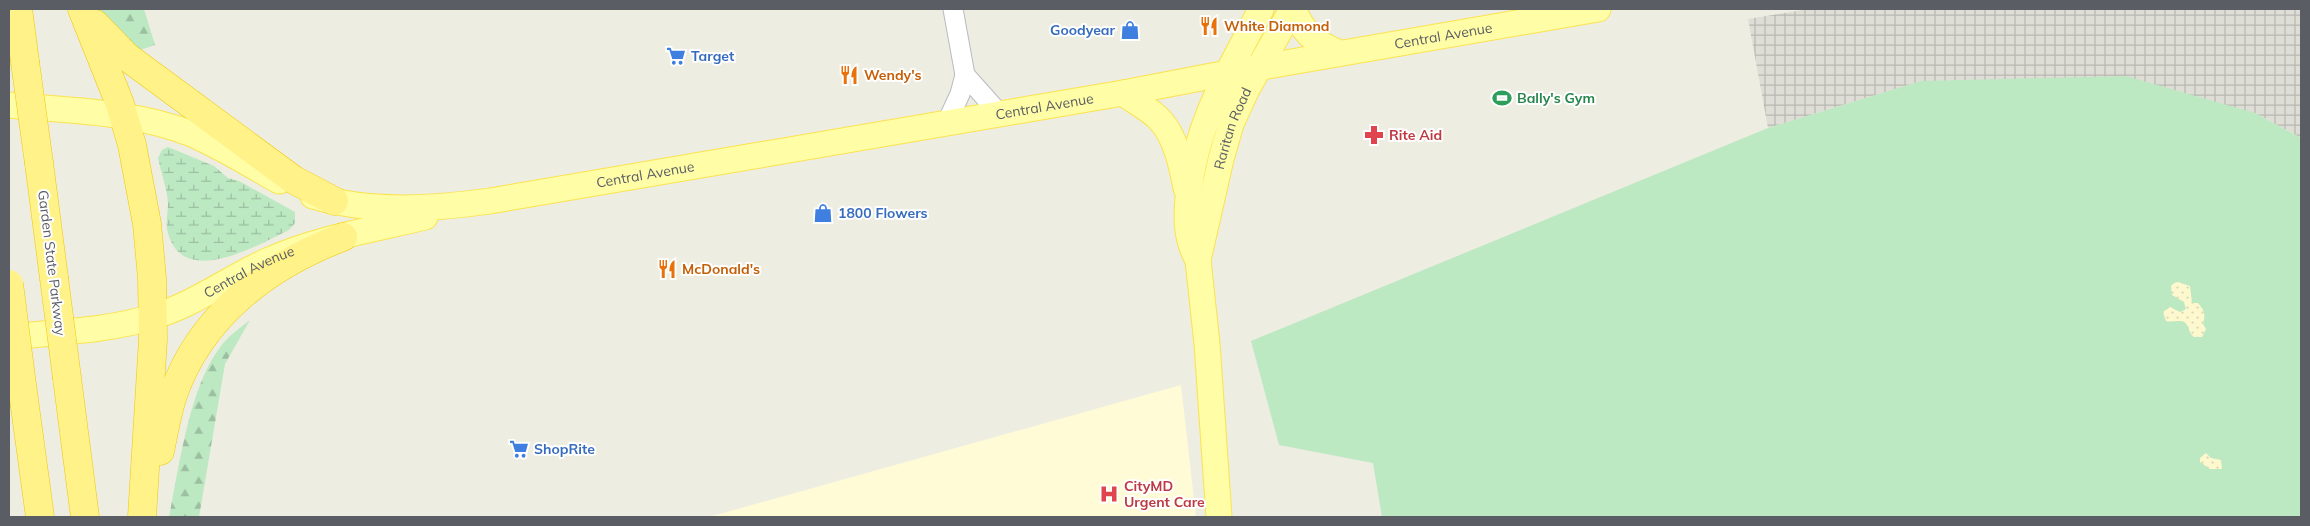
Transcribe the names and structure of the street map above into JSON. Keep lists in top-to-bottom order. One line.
{"streets":{"highway":["Garden State Parkway"],"main road":["Central Avenue","Raritan Road"]},"crossings":[["Central Avenue","Raritan Road"]],"places":{"restaurant":["White Diamond","Wendy's","McDonald's"],"shop":["Goodyear","1800 Flowers"],"supermarket":["Target","ShopRite"],"sports":["Bally's Gym"],"pharmacy":["Rite Aid"],"hospital":["CityMD Urgent Care"]}}
